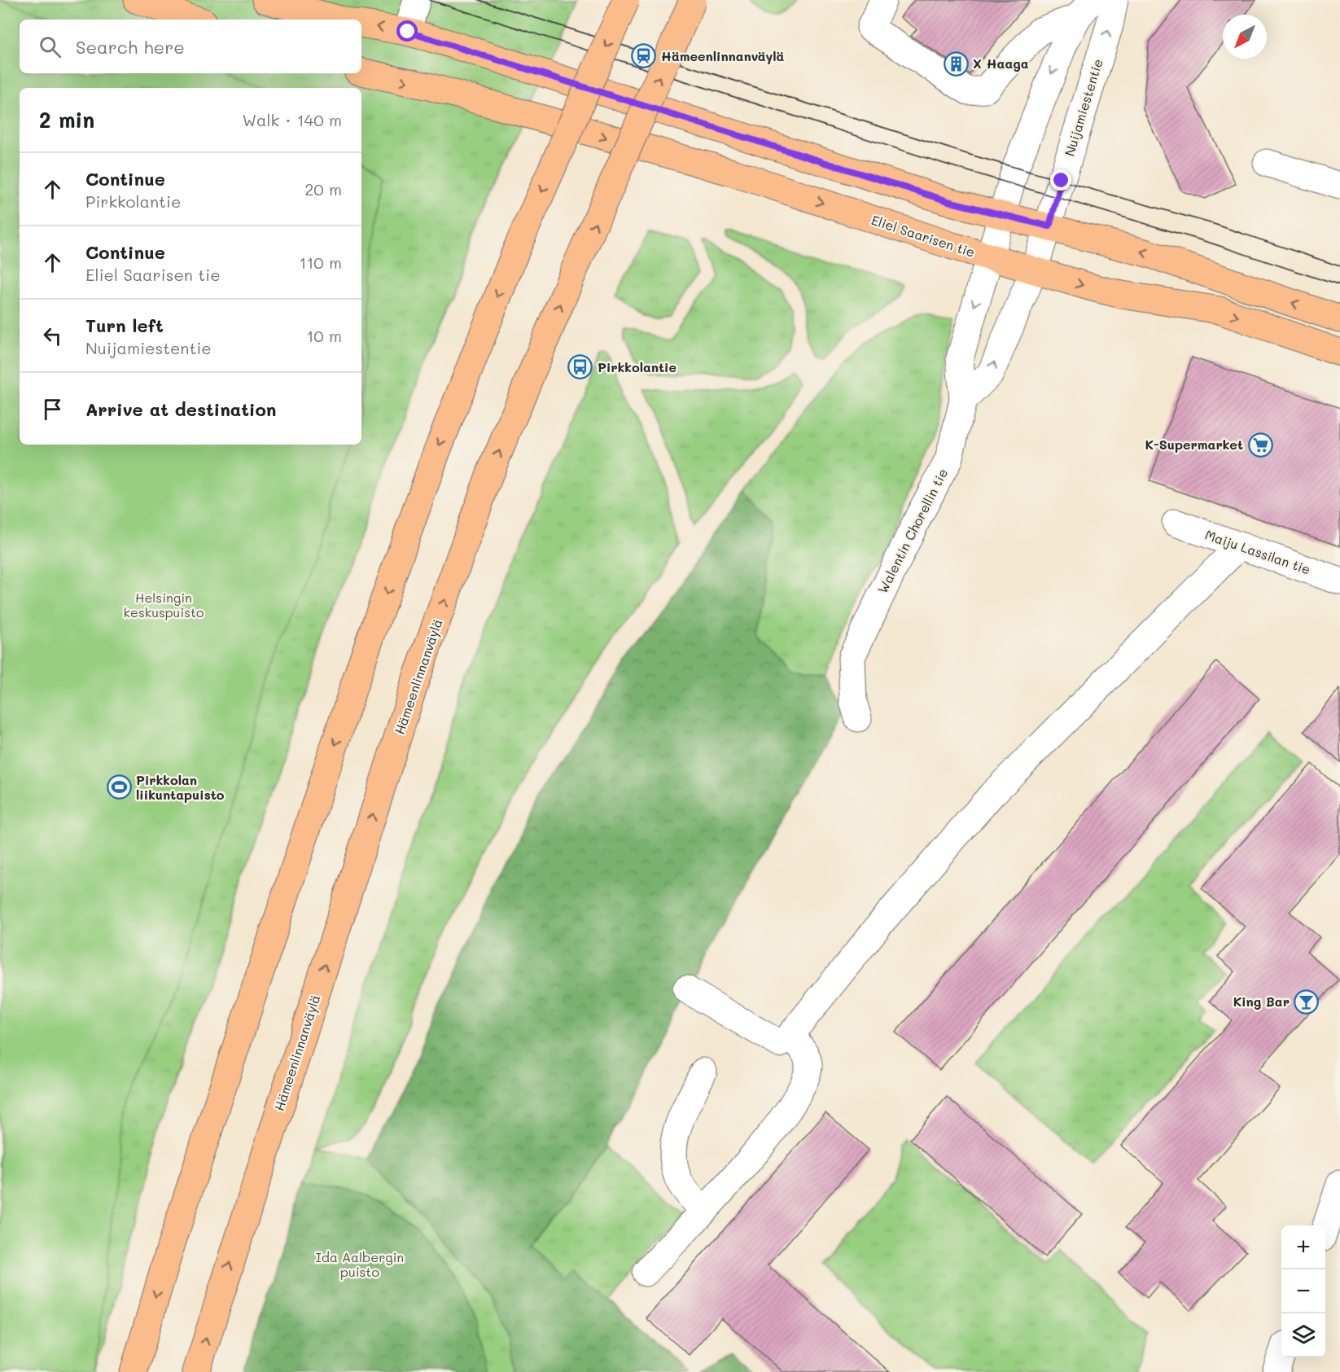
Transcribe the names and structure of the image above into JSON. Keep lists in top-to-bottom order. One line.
{"streets":{"main road":["Eliel Saarisen tie","Hämeenlinnanväylä"],"street":["Nuijamiestentie","Walentin Chorellin tie","Maiju Lassilan tie"]},"crossings":[["Nuijamiestentie","Eliel Saarisen tie"],["Eliel Saarisen tie","Walentin Chorellin tie"]],"parks":["Helsingin keskuspuisto","Ida Aalbergin puisto"],"places":{"station":["Hämeenlinnanväylä"],"building":["X Haaga"],"bus stop":["Pirkkolantie"],"supermarket":["K-Supermarket"],"sports":["Pirkkolan liikuntapuisto"],"bar":["King Bar"]},"north":"bottom left","page":{"search":"Search here","heading":["2 min","Walk · 140 m"],"list":[["Continue","Pirkkolantie","20 m"],["Continue","Eliel Saarisen tie","110 m"],["Turn left","Nuijamiestentie","10 m"],"Arrive at destination"],"map_buttons":["+","−"]}}
